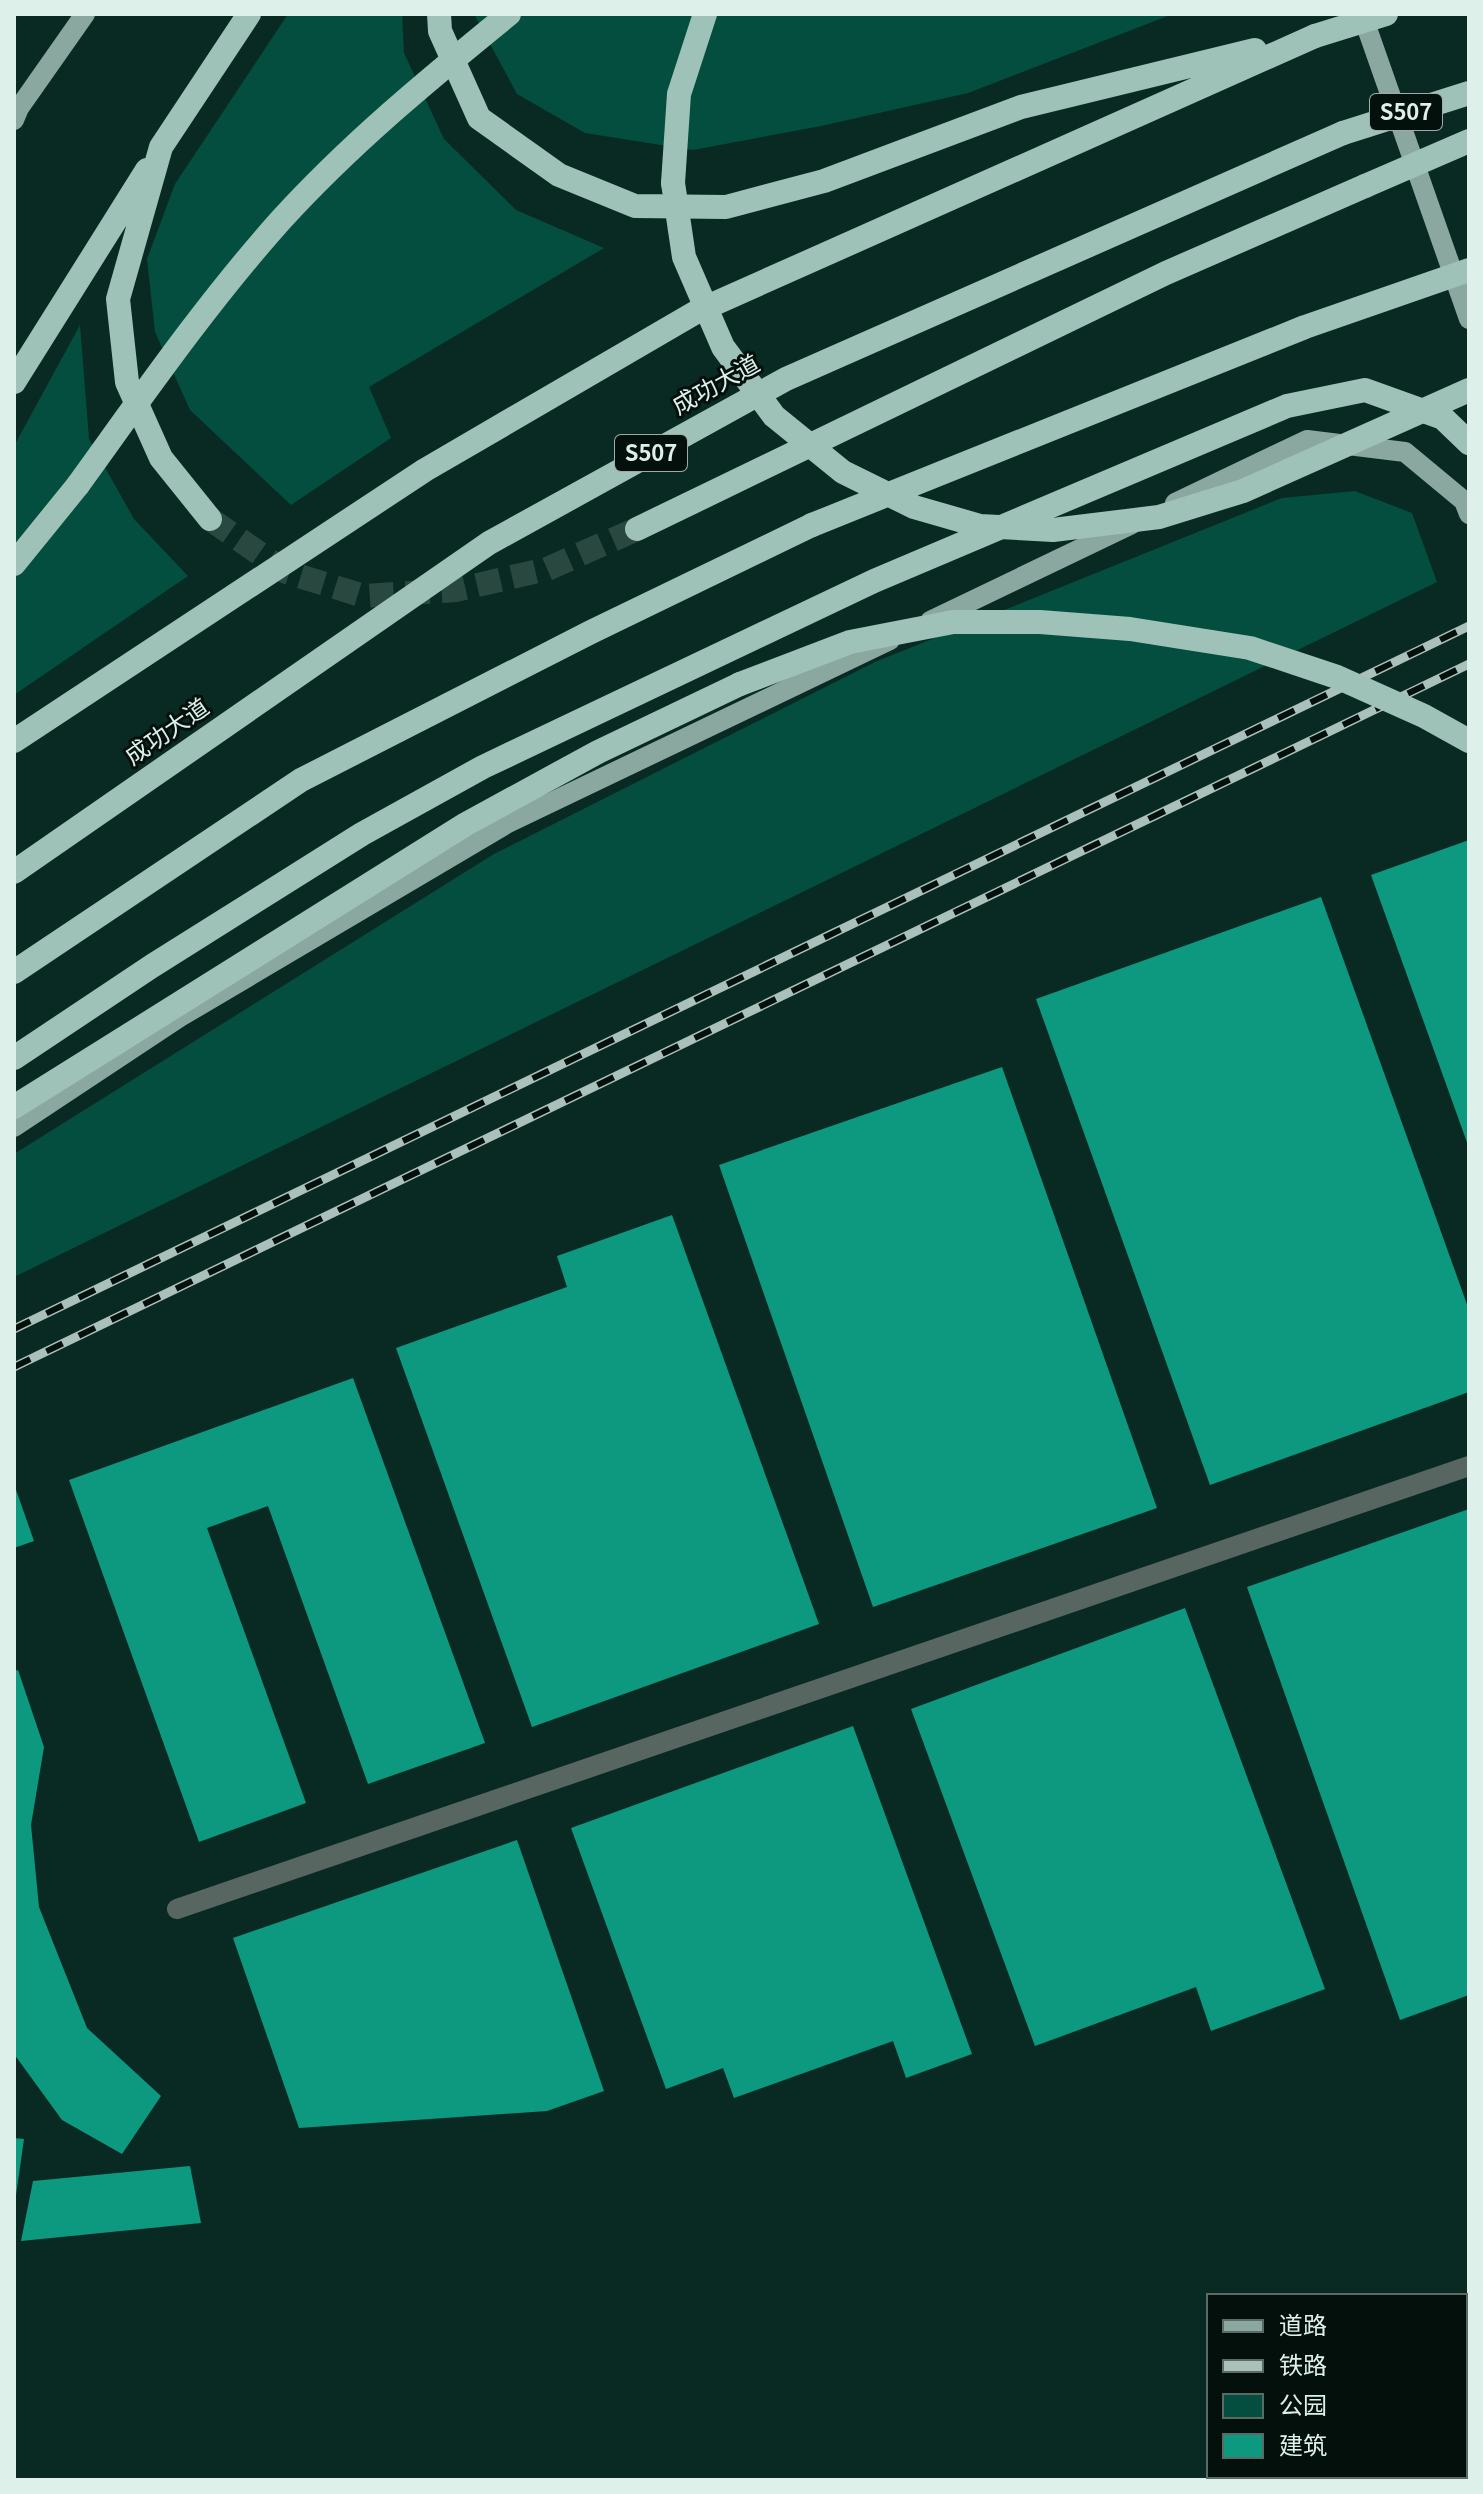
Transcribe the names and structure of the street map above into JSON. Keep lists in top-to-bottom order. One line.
{"streets":{"highway":["S507","成功大道"]},"legend":["道路","铁路","公园","建筑"]}
